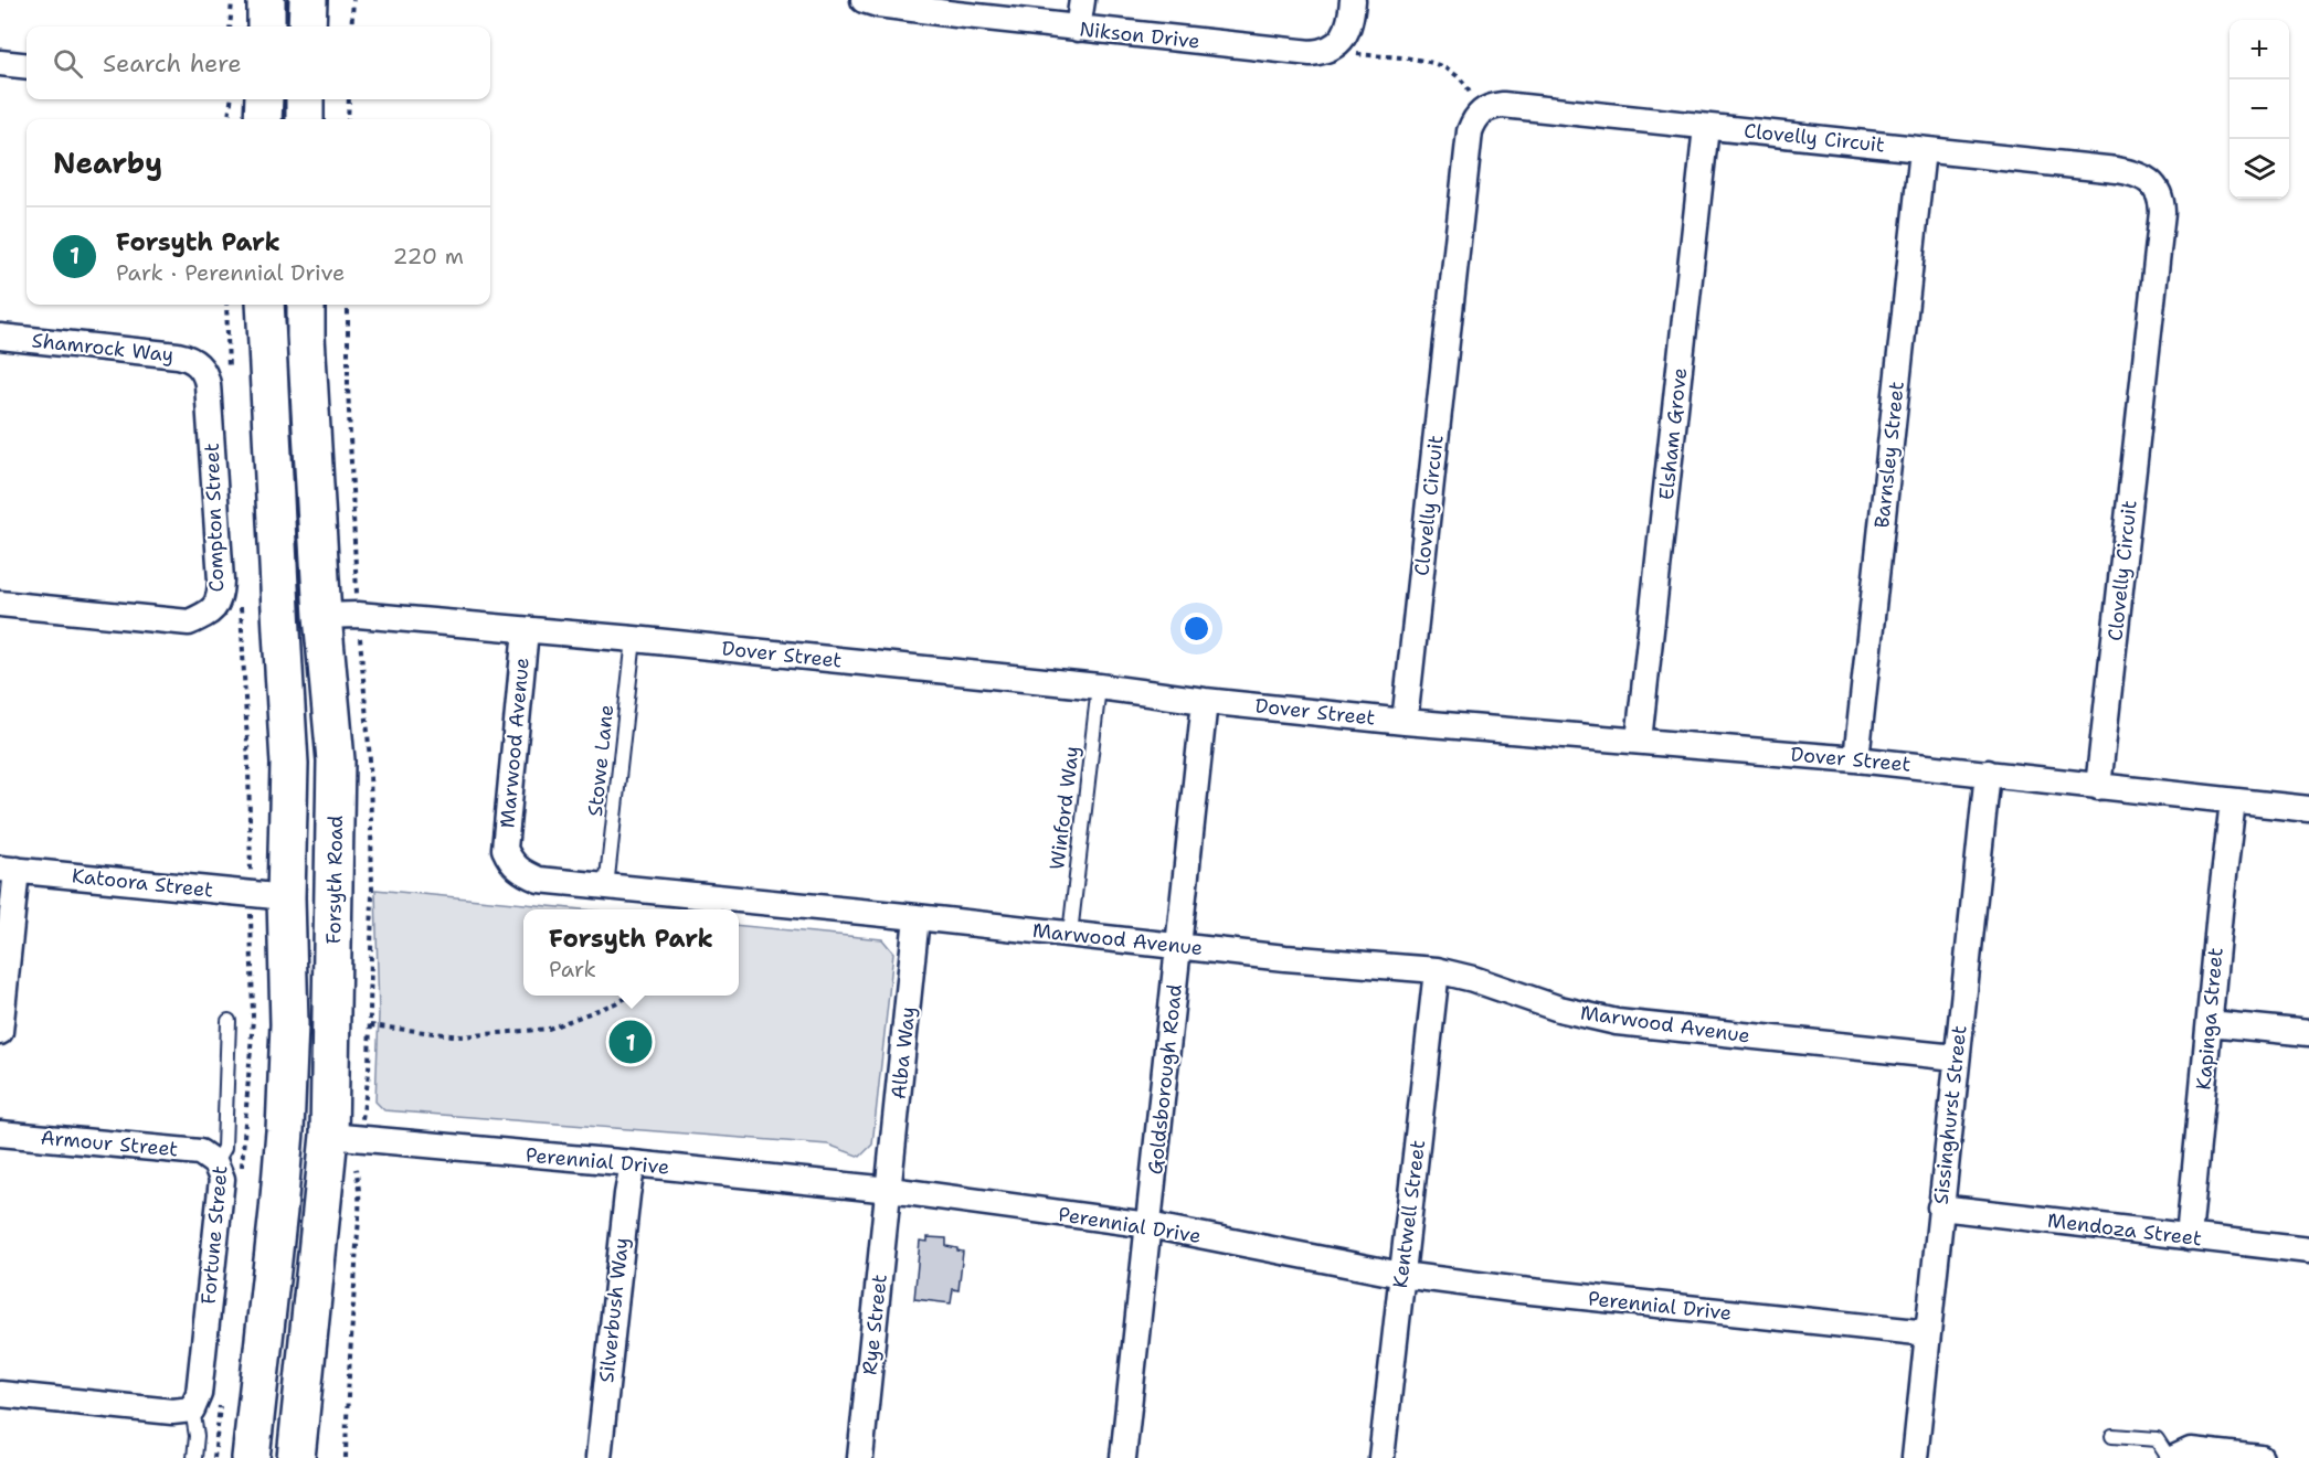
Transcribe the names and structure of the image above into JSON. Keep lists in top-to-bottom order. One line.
{"streets":{"highway":["Forsyth Road"],"street":["Nikson Drive","Clovelly Circuit","Shamrock Way","Elsham Grove","Barnsley Street","Compton Street","Dover Street","Marwood Avenue","Katoora Street","Kapinga Street","Alba Way","Goldsborough Road","Sissinghurst Street","Armour Street","Perennial Drive","Kentwell Street","Mendoza Street","Fortune Street","Silverbush Way","Rye Street"],"lane":["Stowe Lane","Winford Way"]},"crossings":[["Clovelly Circuit","Elsham Grove"],["Clovelly Circuit","Barnsley Street"],["Clovelly Circuit","Dover Street"],["Shamrock Way","Compton Street"],["Elsham Grove","Dover Street"],["Barnsley Street","Dover Street"],["Dover Street","Marwood Avenue"],["Dover Street","Stowe Lane"],["Dover Street","Winford Way"],["Dover Street","Forsyth Road"],["Dover Street","Kapinga Street"],["Dover Street","Goldsborough Road"],["Dover Street","Sissinghurst Street"],["Marwood Avenue","Stowe Lane"],["Marwood Avenue","Winford Way"],["Marwood Avenue","Alba Way"],["Marwood Avenue","Goldsborough Road"],["Marwood Avenue","Sissinghurst Street"],["Marwood Avenue","Kentwell Street"],["Forsyth Road","Perennial Drive"],["Kapinga Street","Mendoza Street"],["Alba Way","Perennial Drive"],["Alba Way","Rye Street"],["Goldsborough Road","Perennial Drive"],["Sissinghurst Street","Perennial Drive"],["Sissinghurst Street","Mendoza Street"],["Armour Street","Fortune Street"],["Perennial Drive","Kentwell Street"],["Perennial Drive","Silverbush Way"],["Perennial Drive","Rye Street"]],"page":{"map_buttons":["+","−"],"search":"Search here","heading":"Nearby","list":[{"mark":"1","name":"Forsyth Park","note":"Park · Perennial Drive","value":"220 m"}],"popup":["Forsyth Park","Park"],"pins":"1"}}
